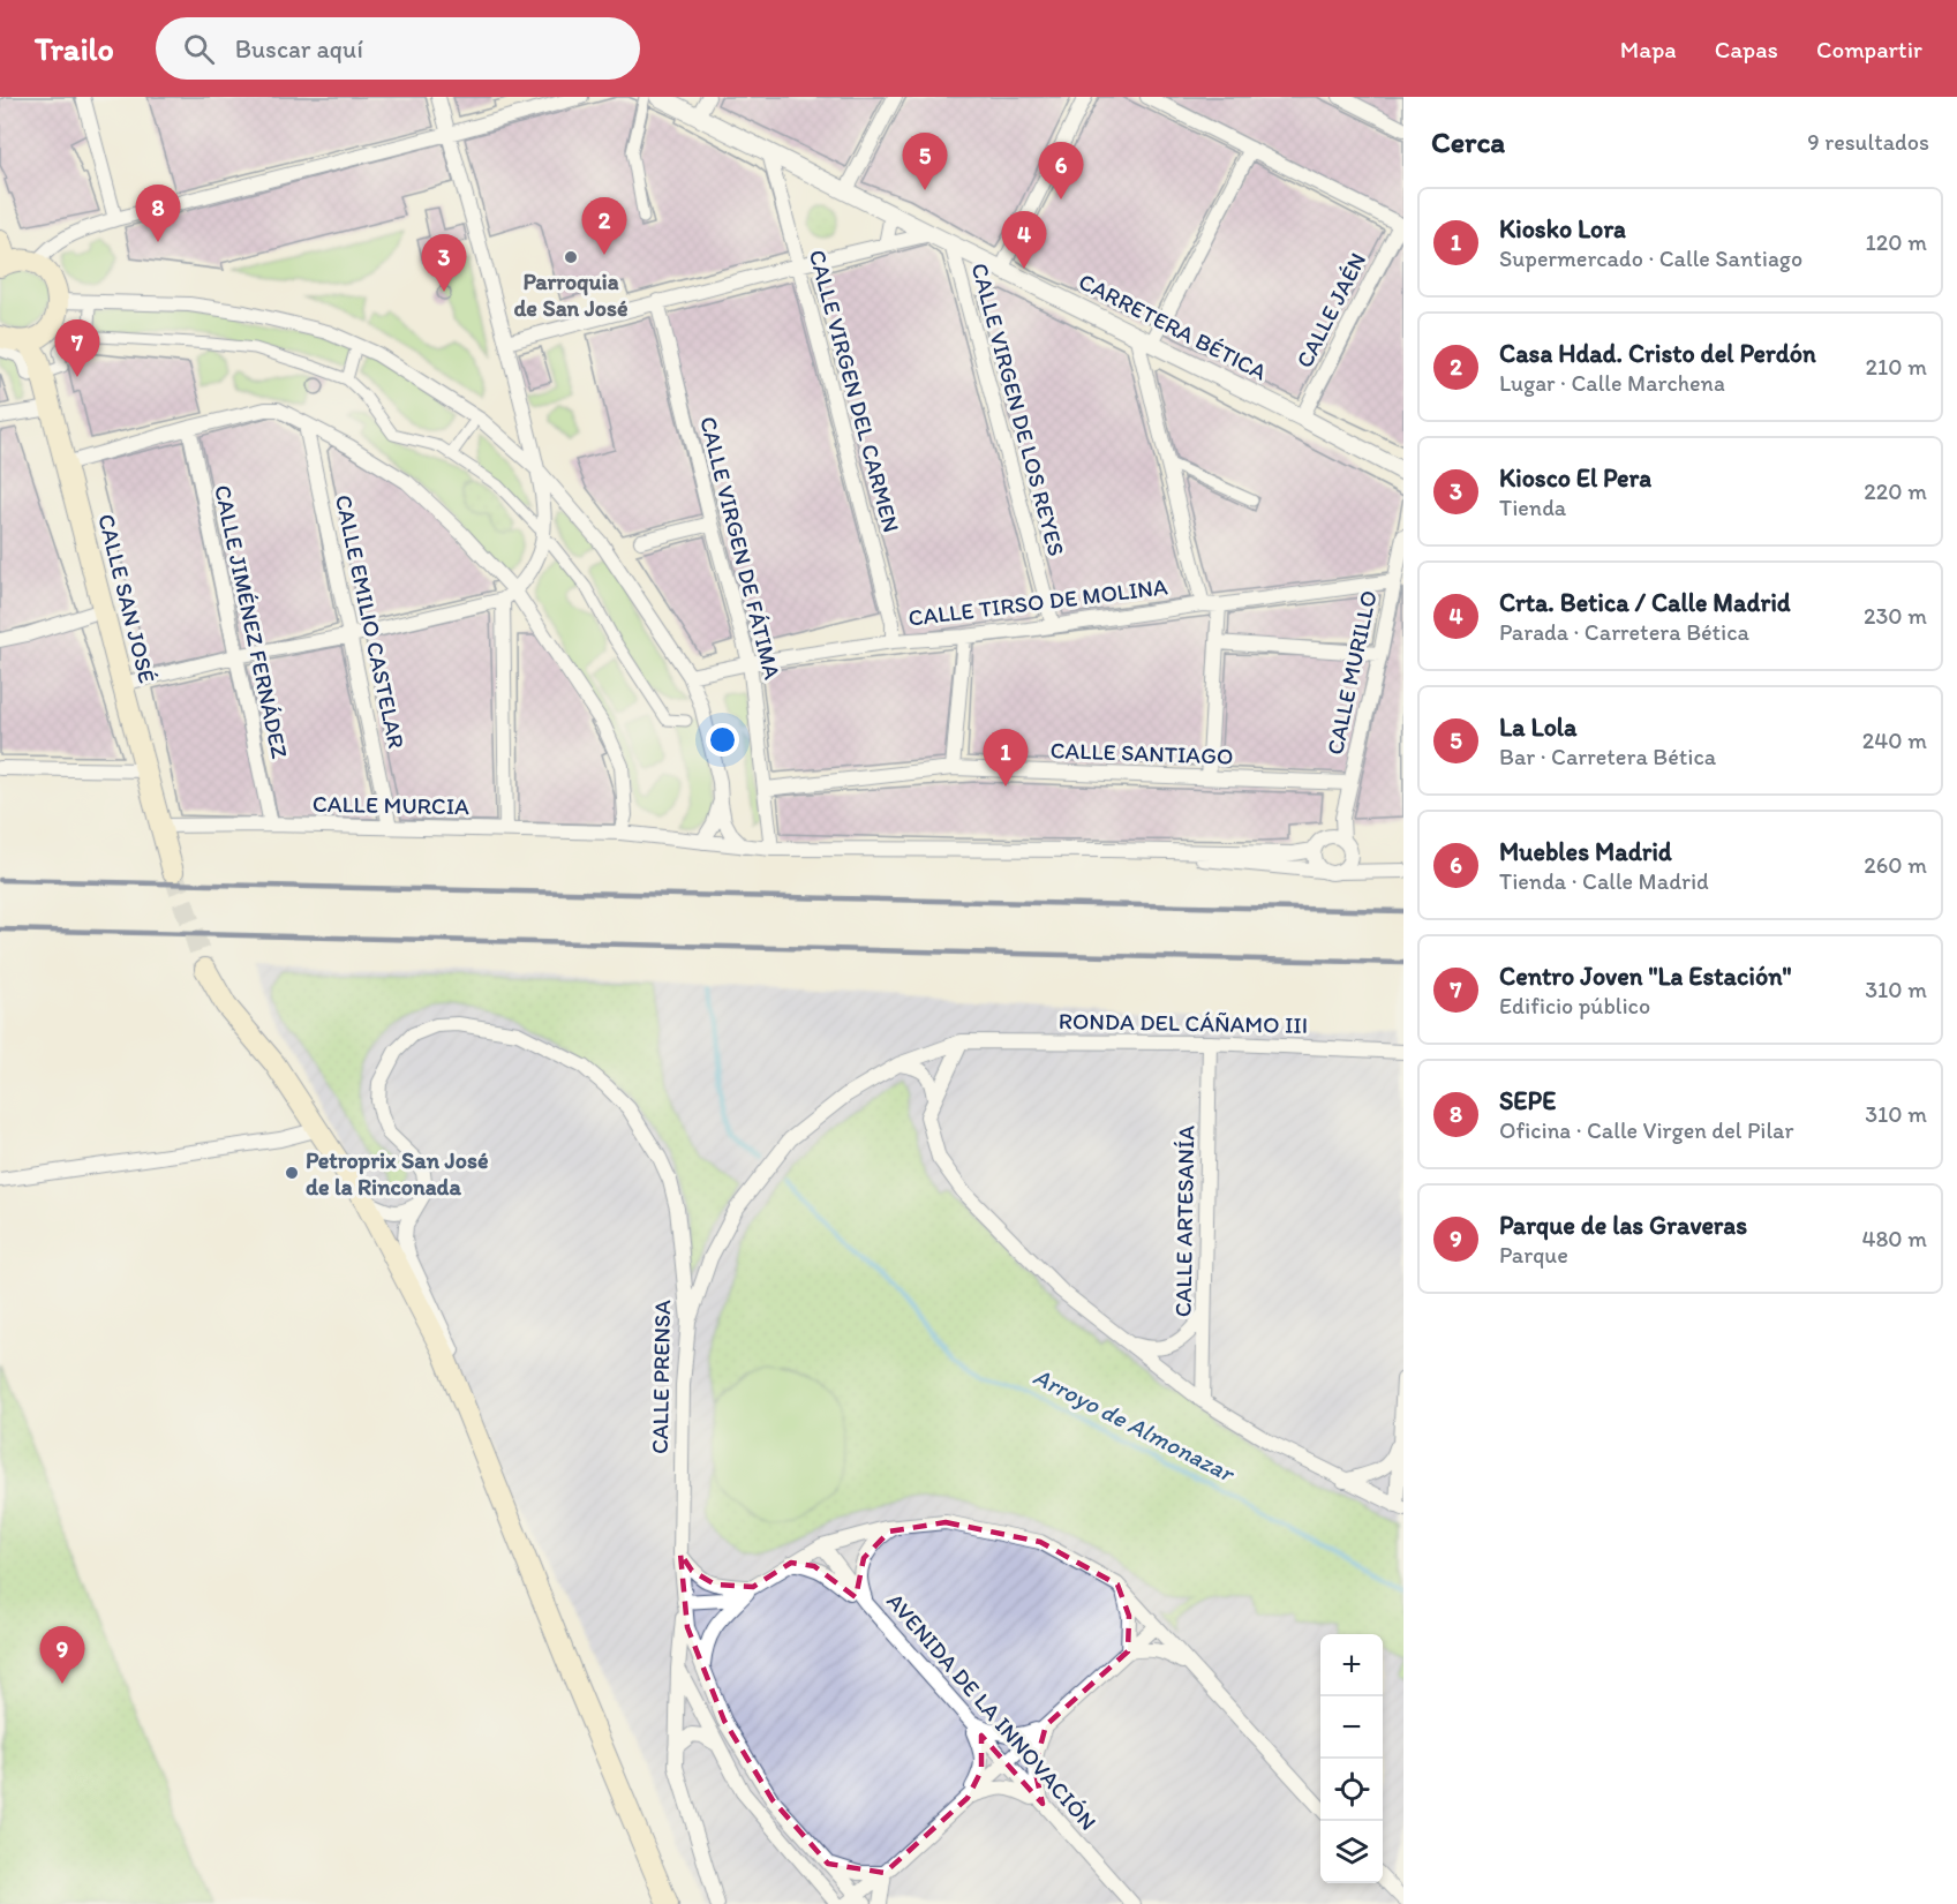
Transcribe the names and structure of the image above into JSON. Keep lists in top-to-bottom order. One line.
{"streets":{"main road":["CALLE SAN JOSÉ"],"street":["CALLE JAÉN","CARRETERA BÉTICA","CALLE VIRGEN DEL CARMEN","CALLE VIRGEN DE LOS REYES","CALLE VIRGEN DE FÁTIMA","CALLE TIRSO DE MOLINA","CALLE JIMÉNEZ FERNÁDEZ","CALLE EMILIO CASTELAR","CALLE MURILLO","CALLE SANTIAGO","CALLE MURCIA","RONDA DEL CÁÑAMO III","CALLE ARTESANÍA","CALLE PRENSA","AVENIDA DE LA INNOVACIÓN"]},"crossings":[["CALLE JAÉN","CARRETERA BÉTICA"],["CARRETERA BÉTICA","CALLE VIRGEN DEL CARMEN"],["CARRETERA BÉTICA","CALLE VIRGEN DE LOS REYES"],["CALLE VIRGEN DEL CARMEN","CALLE TIRSO DE MOLINA"],["CALLE VIRGEN DE LOS REYES","CALLE TIRSO DE MOLINA"],["CALLE VIRGEN DE FÁTIMA","CALLE TIRSO DE MOLINA"],["CALLE VIRGEN DE FÁTIMA","CALLE SANTIAGO"],["CALLE VIRGEN DE FÁTIMA","CALLE MURCIA"],["CALLE SAN JOSÉ","CALLE MURCIA"],["CALLE TIRSO DE MOLINA","CALLE MURILLO"],["CALLE JIMÉNEZ FERNÁDEZ","CALLE MURCIA"],["CALLE EMILIO CASTELAR","CALLE MURCIA"],["CALLE MURILLO","CALLE SANTIAGO"],["RONDA DEL CÁÑAMO III","CALLE ARTESANÍA"],["RONDA DEL CÁÑAMO III","CALLE PRENSA"]],"water":["Arroyo de Almonazar"],"places":["Parroquia de San José","Petroprix San José de la Rinconada"],"page":{"header":"Trailo","search":"Buscar aquí","nav":["Mapa","Capas","Compartir"],"heading":["Cerca","9 resultados"],"pins":["5","6","8","2","4","3","7","1","9"],"list":[{"mark":"1","name":"Kiosko Lora","note":"Supermercado · Calle Santiago","value":"120 m"},{"mark":"2","name":"Casa Hdad. Cristo del Perdón","note":"Lugar · Calle Marchena","value":"210 m"},{"mark":"3","name":"Kiosco El Pera","note":"Tienda","value":"220 m"},{"mark":"4","name":"Crta. Betica / Calle Madrid","note":"Parada · Carretera Bética","value":"230 m"},{"mark":"5","name":"La Lola","note":"Bar · Carretera Bética","value":"240 m"},{"mark":"6","name":"Muebles Madrid","note":"Tienda · Calle Madrid","value":"260 m"},{"mark":"7","name":"Centro Joven \"La Estación\"","note":"Edificio público","value":"310 m"},{"mark":"8","name":"SEPE","note":"Oficina · Calle Virgen del Pilar","value":"310 m"},{"mark":"9","name":"Parque de las Graveras","note":"Parque","value":"480 m"}],"map_buttons":["+","−"]}}
